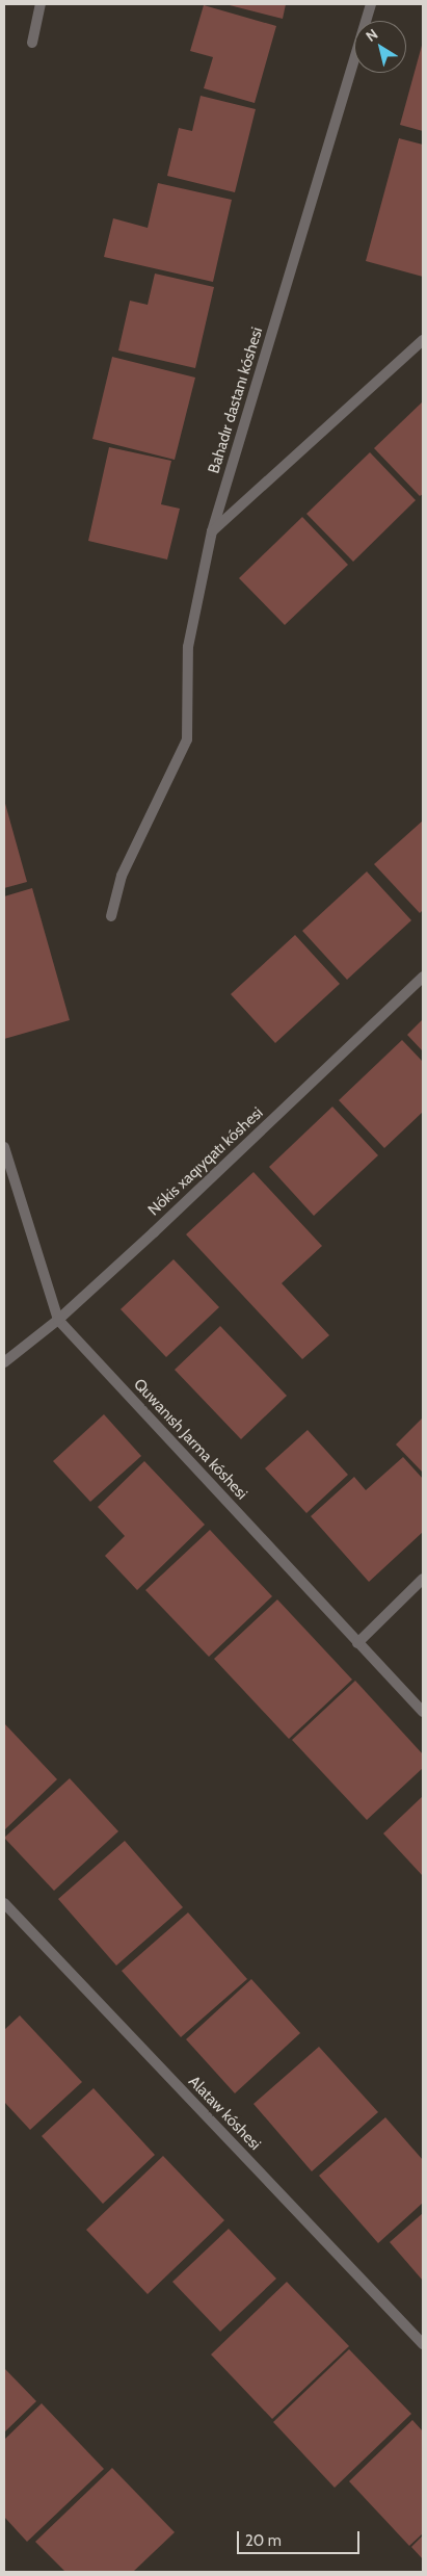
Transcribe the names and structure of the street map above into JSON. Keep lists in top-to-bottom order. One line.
{"streets":{"street":["Bahadır dastanı kóshesi","Nókis xaqıyqatı kóshesi","Quwanısh Jarma kóshesi","Alataw kóshesi"]},"crossings":[["Nókis xaqıyqatı kóshesi","Quwanısh Jarma kóshesi"]],"scale_bar":"20 m","north":"top left"}
